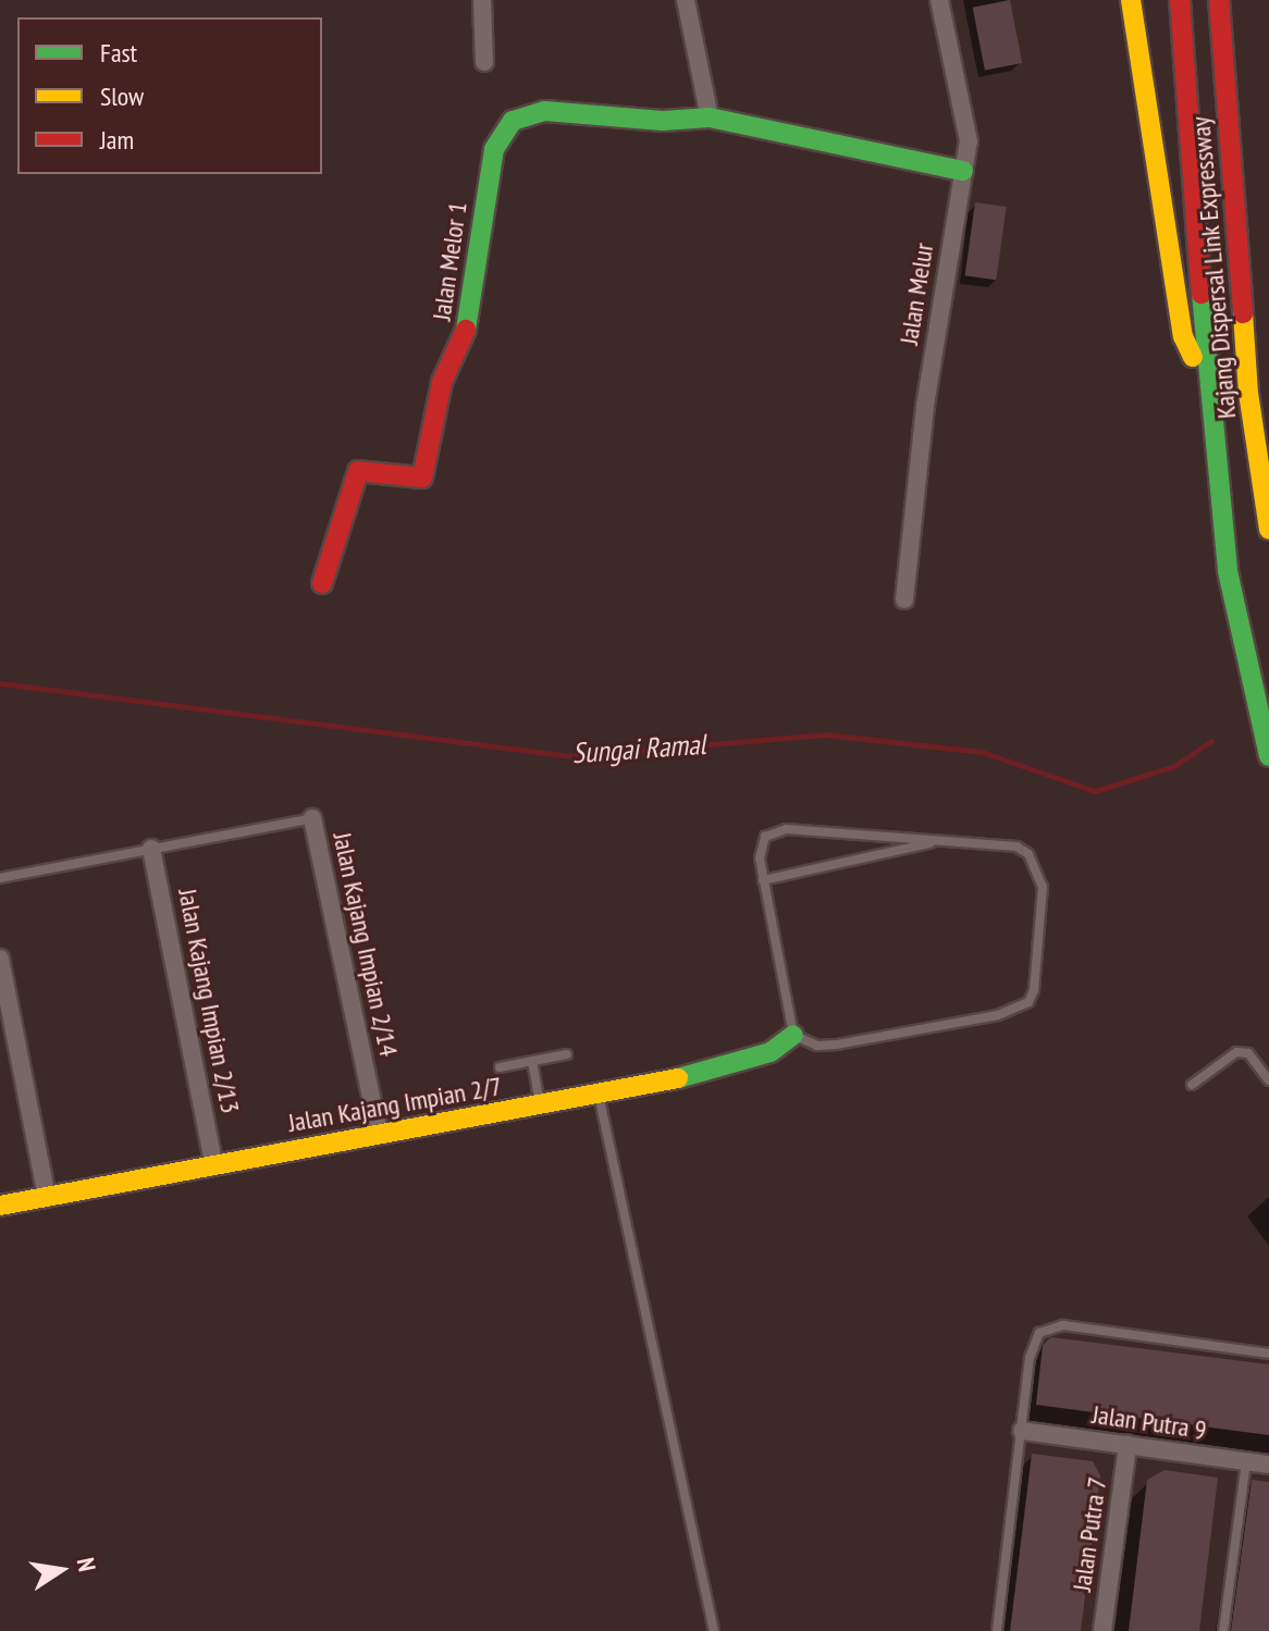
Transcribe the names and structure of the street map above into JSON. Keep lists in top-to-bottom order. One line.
{"streets":{"main road":["Jalan Melor 1","Kajang Dispersal Link Expressway","Jalan Kajang Impian 2/7"],"street":["Jalan Melur","Jalan Kajang Impian 2/14","Jalan Kajang Impian 2/13","Jalan Putra 9","Jalan Putra 7"]},"crossings":[["Jalan Melor 1","Jalan Melur"],["Jalan Kajang Impian 2/14","Jalan Kajang Impian 2/7"],["Jalan Kajang Impian 2/13","Jalan Kajang Impian 2/7"],["Jalan Putra 9","Jalan Putra 7"]],"water":["Sungai Ramal"],"legend":["Fast","Slow","Jam"],"north":"right"}
